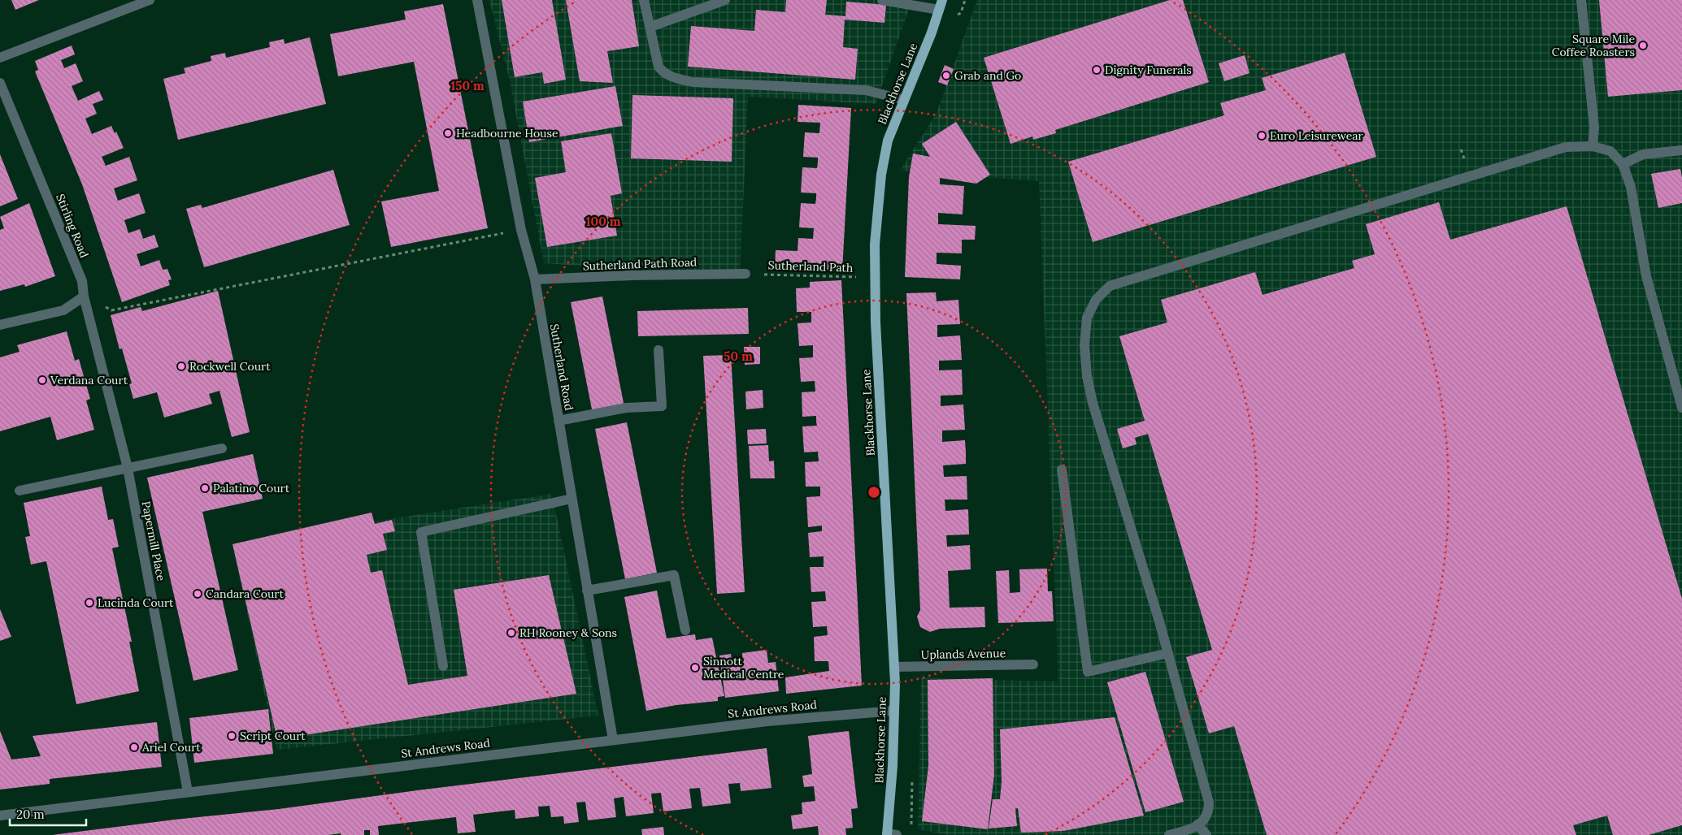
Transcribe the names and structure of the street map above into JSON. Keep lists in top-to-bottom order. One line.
{"streets":{"main road":["Blackhorse Lane"],"street":["Stirling Road","Sutherland Path Road","Sutherland Road","Papermill Place","Uplands Avenue","St Andrews Road"],"path":["Sutherland Path"]},"crossings":[["Blackhorse Lane","Sutherland Path"],["Blackhorse Lane","Uplands Avenue"],["Blackhorse Lane","St Andrews Road"],["Stirling Road","Papermill Place"],["Sutherland Path Road","Sutherland Path"],["Sutherland Path Road","Sutherland Road"],["Sutherland Road","St Andrews Road"],["Papermill Place","St Andrews Road"]],"places":["Square Mile Coffee Roasters","Dignity Funerals","Grab and Go","Headbourne House","Euro Leisurewear","Rockwell Court","Verdana Court","Palatino Court","Candara Court","Lucinda Court","RH Rooney & Sons","Sinnott Medical Centre","Script Court","Ariel Court"],"scale_bar":"20 m","rings":["150 m","100 m","50 m"]}
